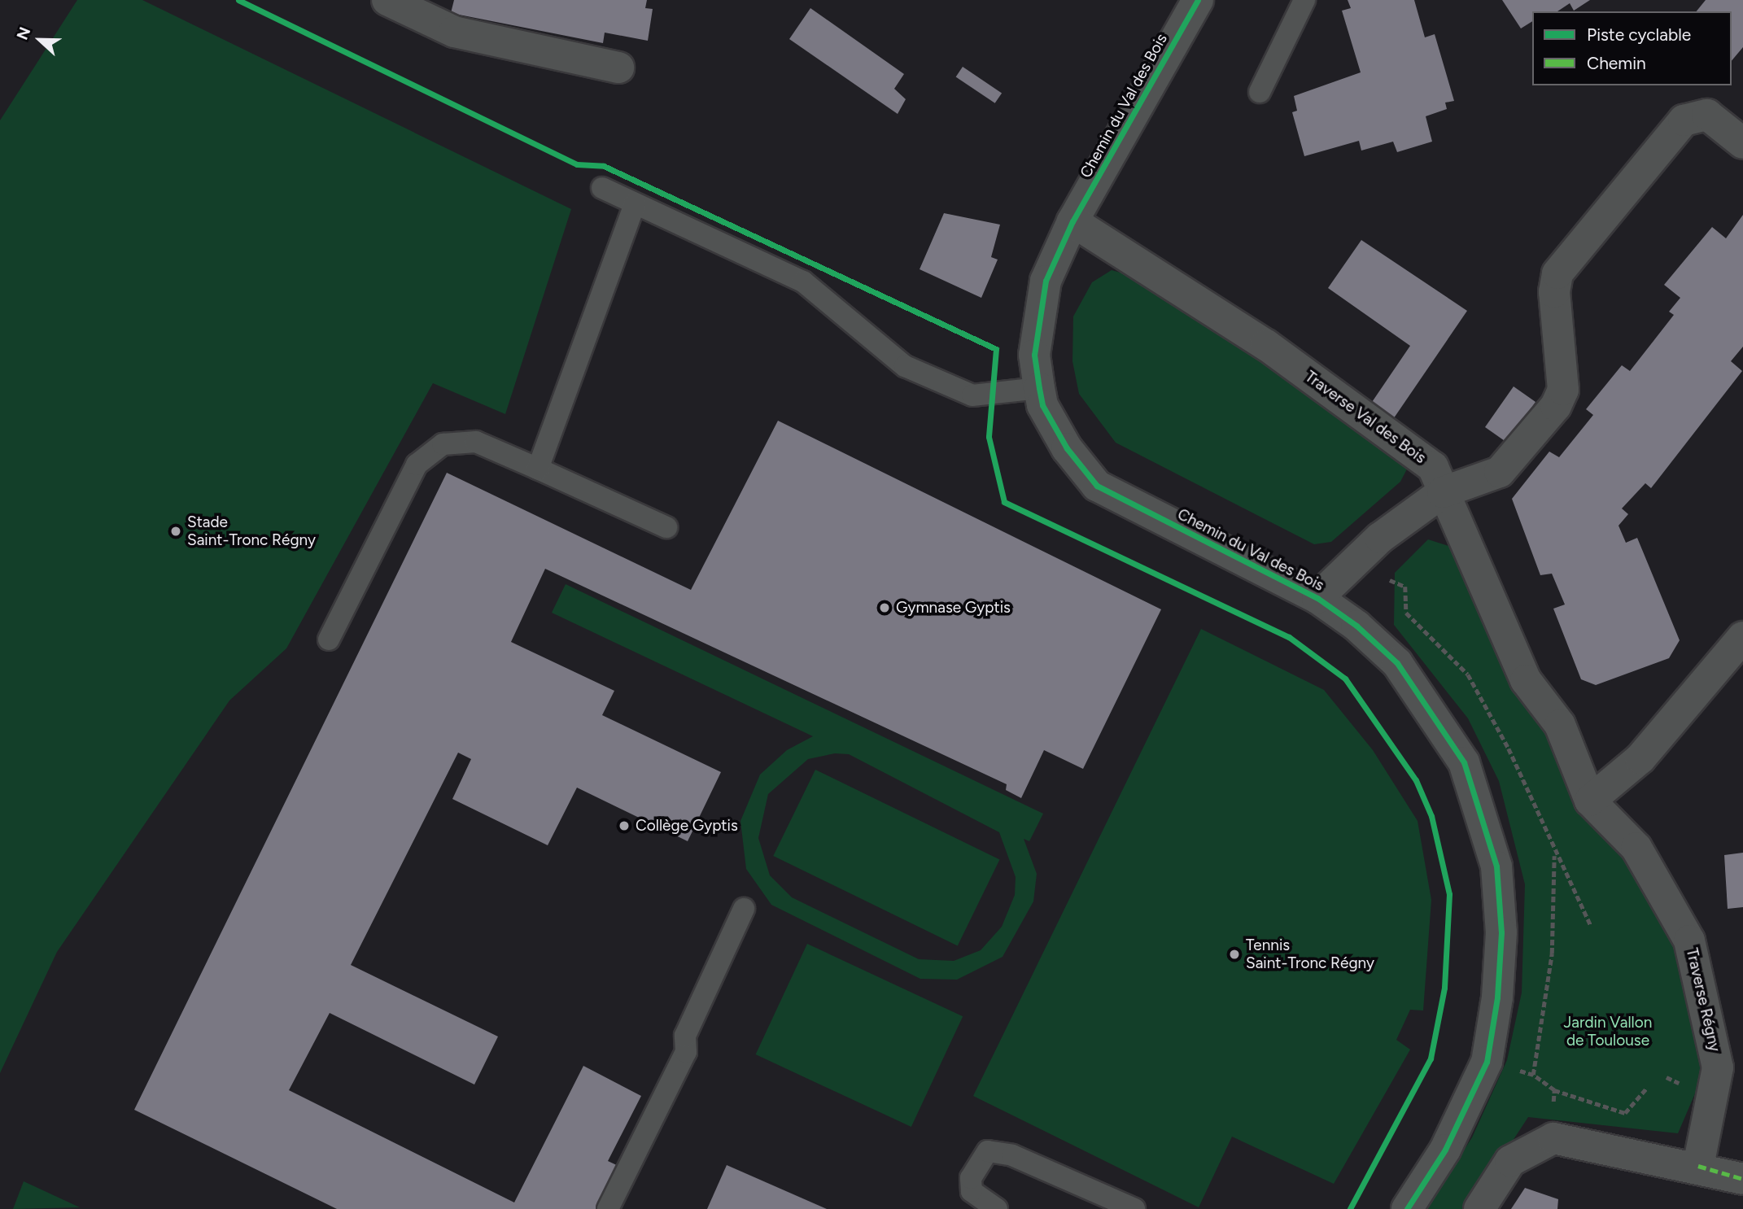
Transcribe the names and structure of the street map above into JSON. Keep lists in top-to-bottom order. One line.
{"streets":{"street":["Chemin du Val des Bois","Traverse Val des Bois","Traverse Régny"]},"crossings":[["Chemin du Val des Bois","Traverse Val des Bois"],["Traverse Val des Bois","Traverse Régny"]],"parks":["Jardin Vallon de Toulouse"],"places":["Stade Saint-Tronc Régny","Gymnase Gyptis","Collège Gyptis","Tennis Saint-Tronc Régny"],"legend":["Piste cyclable","Chemin"],"north":"left"}
